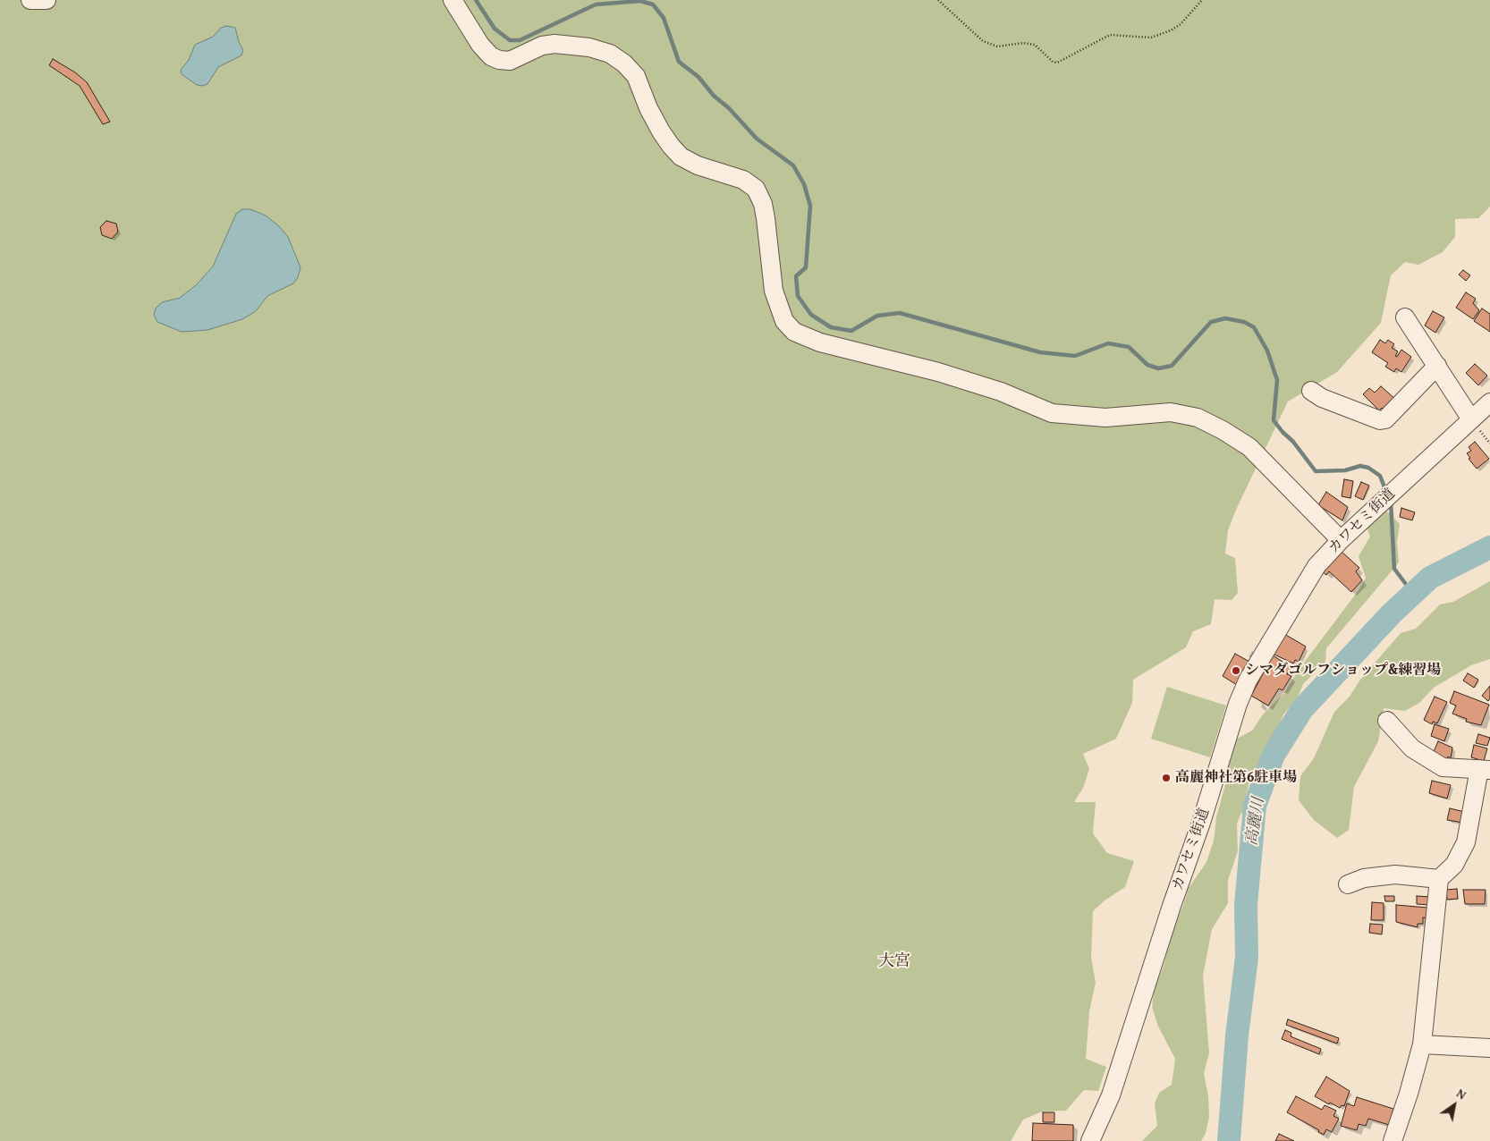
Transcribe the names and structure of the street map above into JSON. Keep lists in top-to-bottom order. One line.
{"streets":{"street":["カワセミ街道"]},"districts":["大宮"],"water":["高麗川"],"places":["シマダゴルフショップ&練習場","高麗神社第6駐車場"],"north":"top right"}
